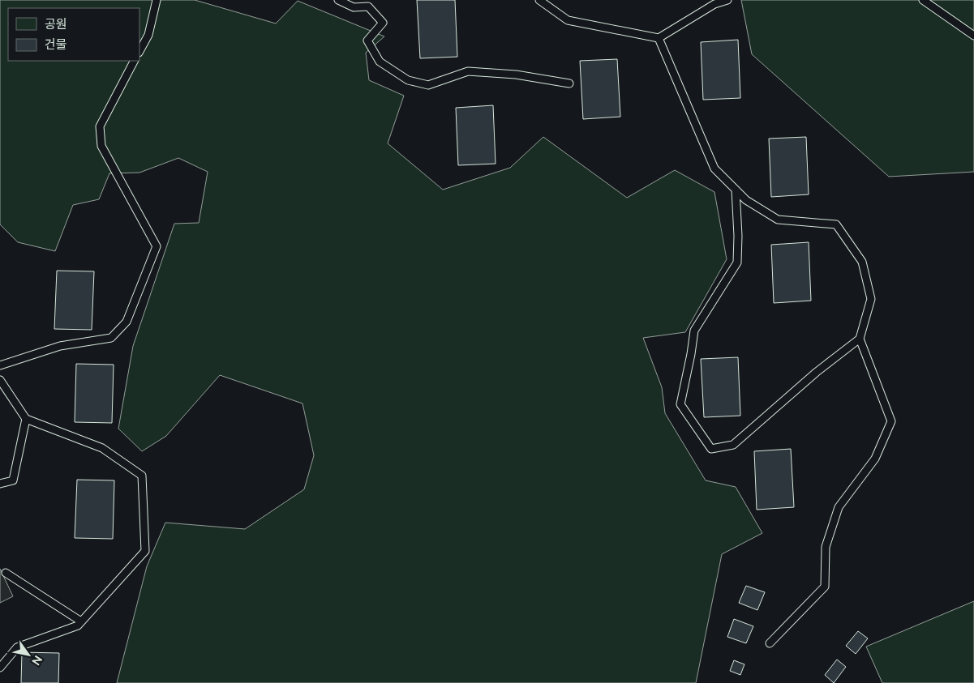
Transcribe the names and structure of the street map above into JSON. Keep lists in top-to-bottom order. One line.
{"legend":["공원","건물"],"north":"bottom right"}
